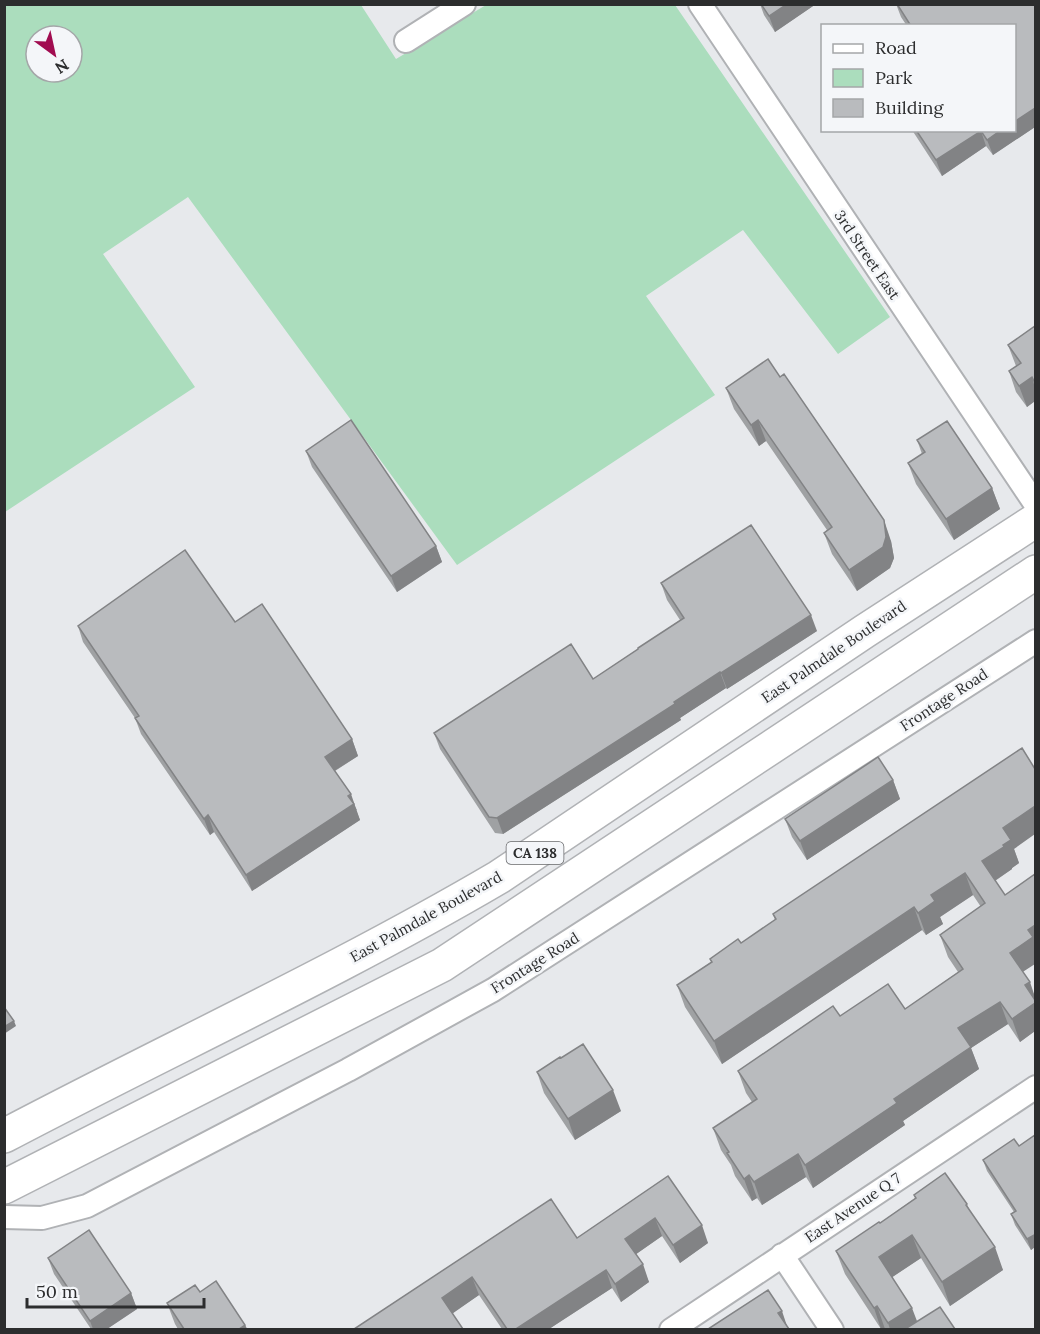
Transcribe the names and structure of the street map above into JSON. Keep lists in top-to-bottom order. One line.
{"streets":{"highway":["East Palmdale Boulevard","CA 138"],"street":["3rd Street East","Frontage Road","East Avenue Q 7"]},"legend":["Road","Park","Building"],"scale_bar":"50 m","north":"bottom right"}
